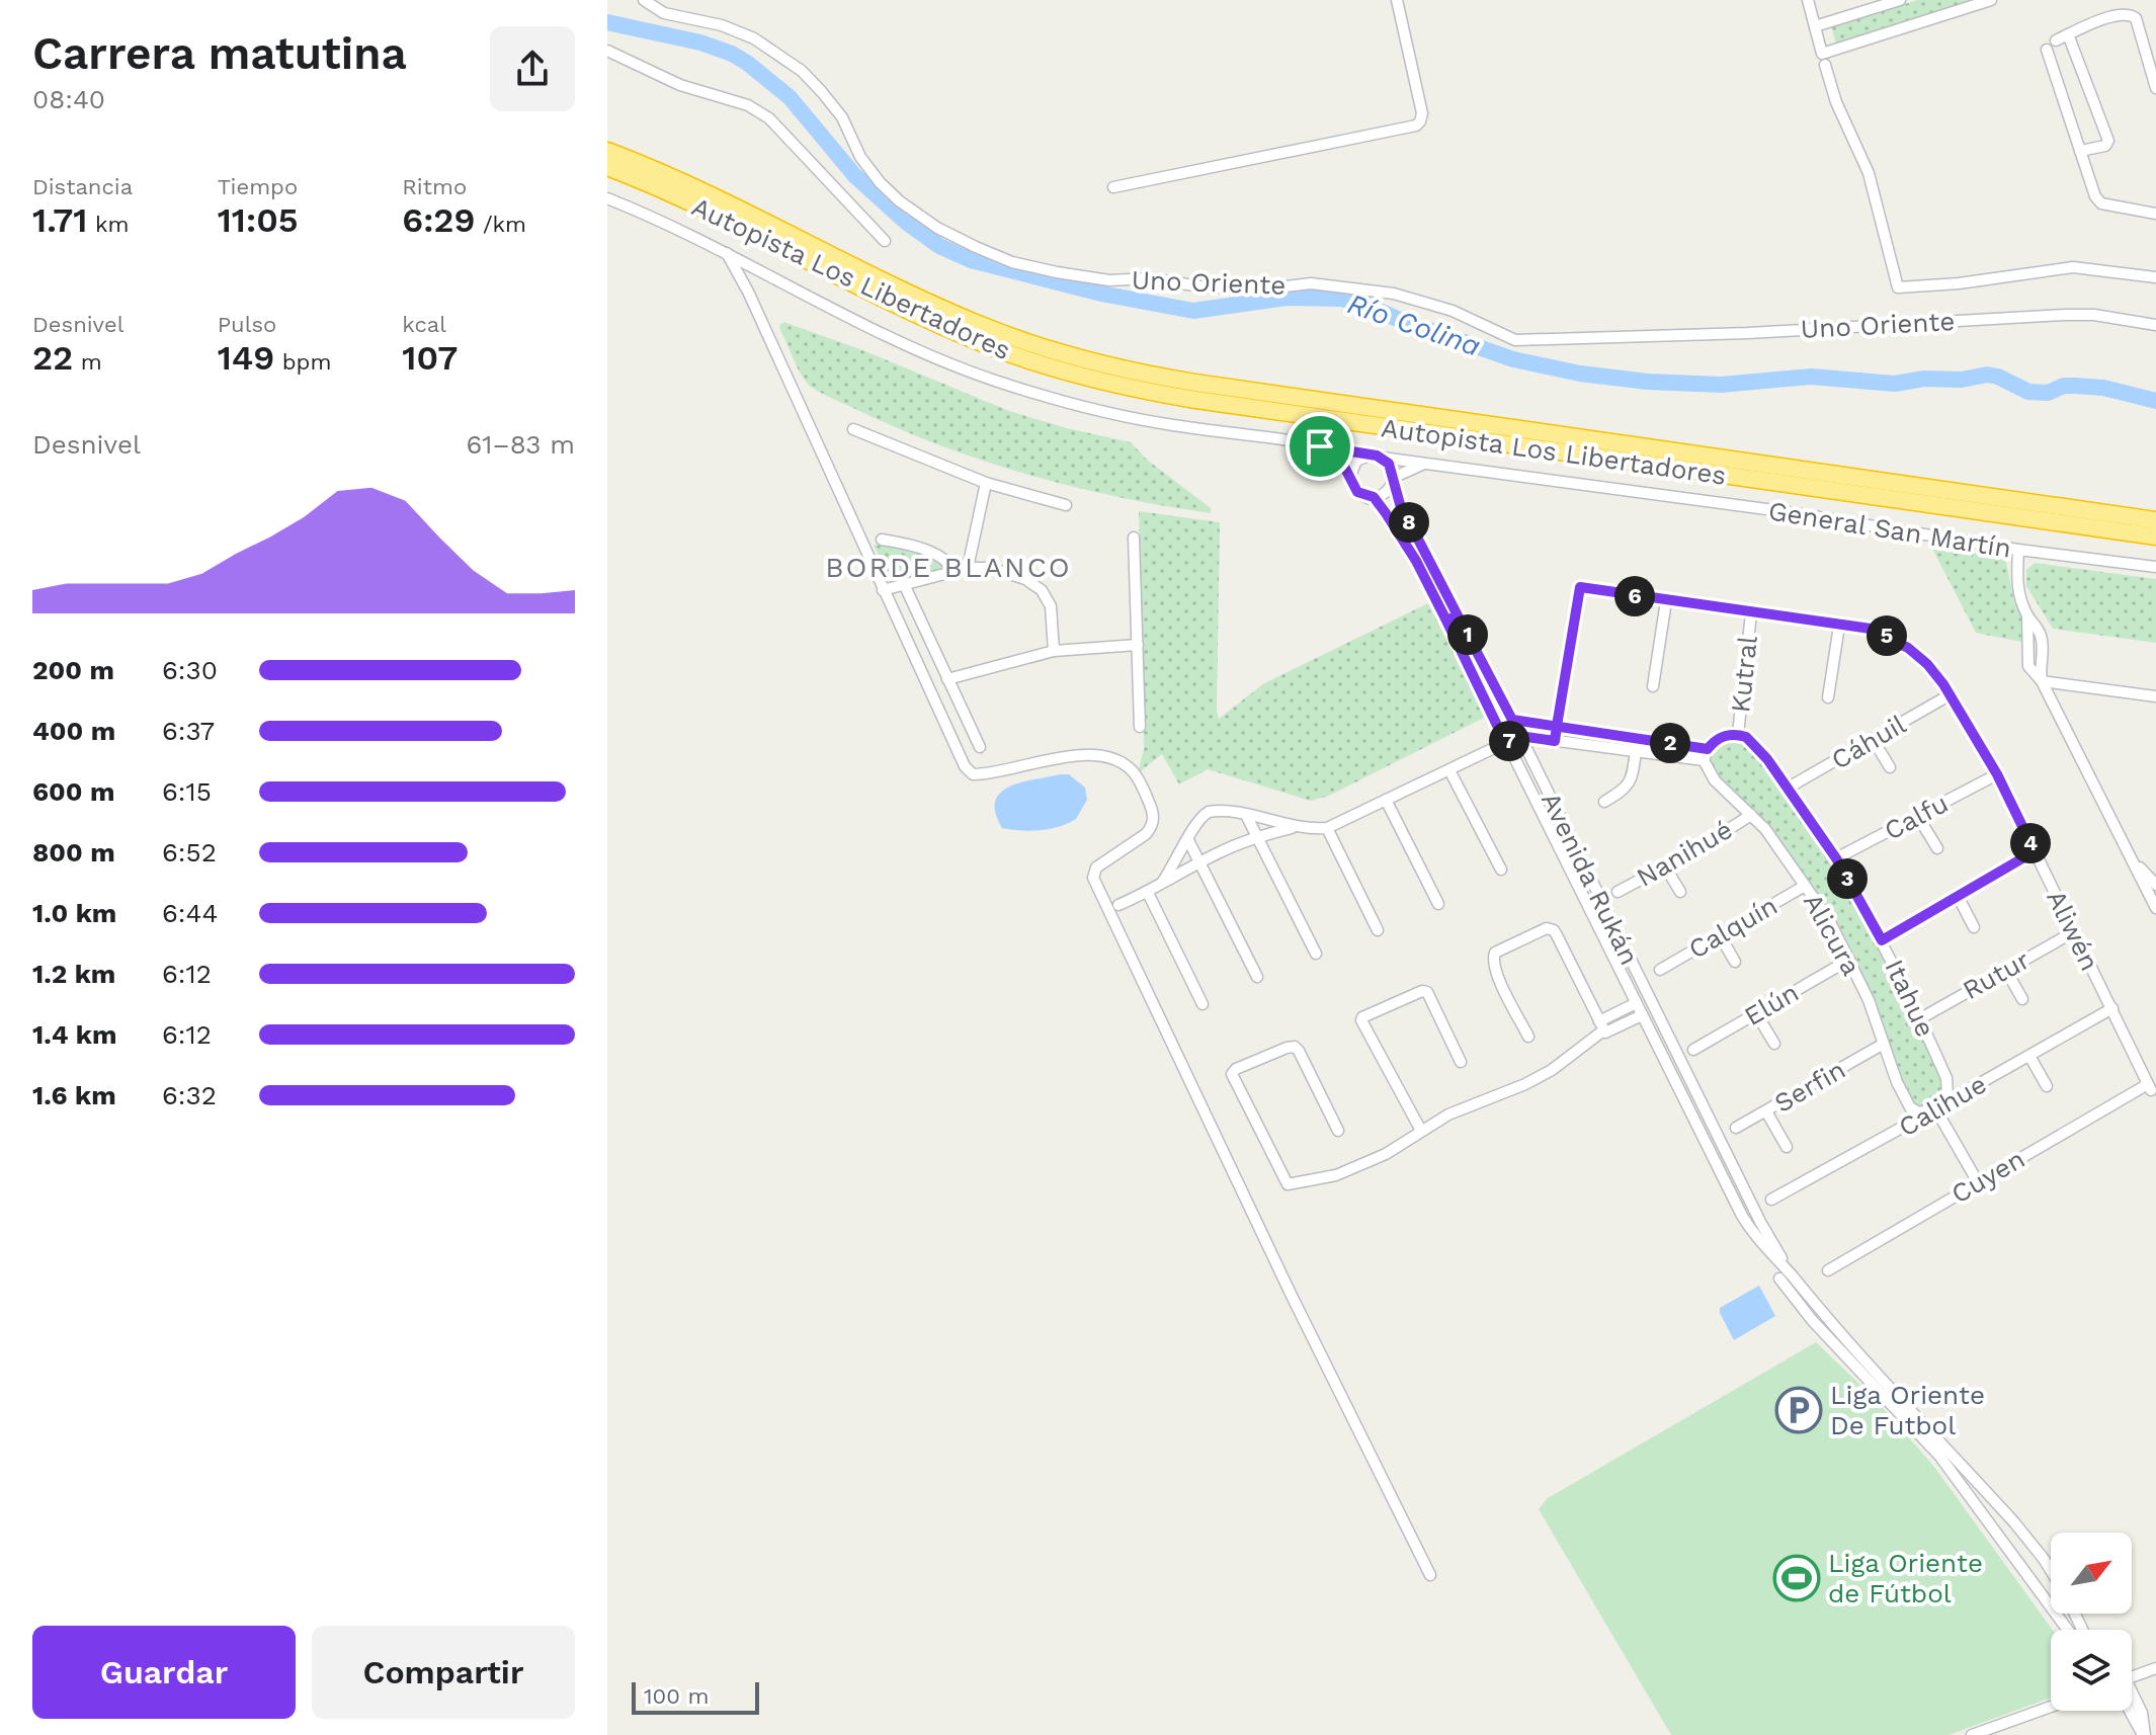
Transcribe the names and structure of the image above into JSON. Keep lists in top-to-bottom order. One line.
{"streets":{"highway":["Autopista Los Libertadores"],"street":["Uno Oriente","General San Martín","Kutral","Cáhuil","Calfu","Nanihué","Avenida Rukán","Calquín","Aliwén","Alicura","Rutur","Itahue","Elún","Serfin","Calihue","Cuyen"]},"crossings":[["General San Martín","Avenida Rukán"],["Kutral","Aliwén"],["Kutral","Itahue"],["Cáhuil","Aliwén"],["Cáhuil","Itahue"],["Calfu","Aliwén"],["Calfu","Itahue"],["Nanihué","Alicura"],["Calquín","Alicura"],["Aliwén","Rutur"],["Aliwén","Calihue"],["Aliwén","Cuyen"],["Alicura","Itahue"],["Alicura","Elún"],["Alicura","Serfin"],["Alicura","Calihue"],["Rutur","Itahue"],["Itahue","Calihue"]],"districts":["BORDE BLANCO"],"water":["Río Colina"],"places":{"parking":["Liga Oriente De Futbol"],"sports":["Liga Oriente de Fútbol"]},"scale_bar":"100 m","north":"top right","page":{"heading":["Carrera matutina","08:40"],"stats":[["Distancia","1.71 km"],["Tiempo","11:05"],["Ritmo","6:29 /km"],["Desnivel","22 m"],["Pulso","149 bpm"],["kcal","107"]],"chart":["Desnivel","61–83 m"],"pins":["8","6","1","5","7","2","4","3"],"list":[{"name":"200 m","note":"6:30"},{"name":"400 m","note":"6:37"},{"name":"600 m","note":"6:15"},{"name":"800 m","note":"6:52"},{"name":"1.0 km","note":"6:44"},{"name":"1.2 km","note":"6:12"},{"name":"1.4 km","note":"6:12"},{"name":"1.6 km","note":"6:32"}],"buttons":["Guardar","Compartir"],"scale":"100 m"}}
